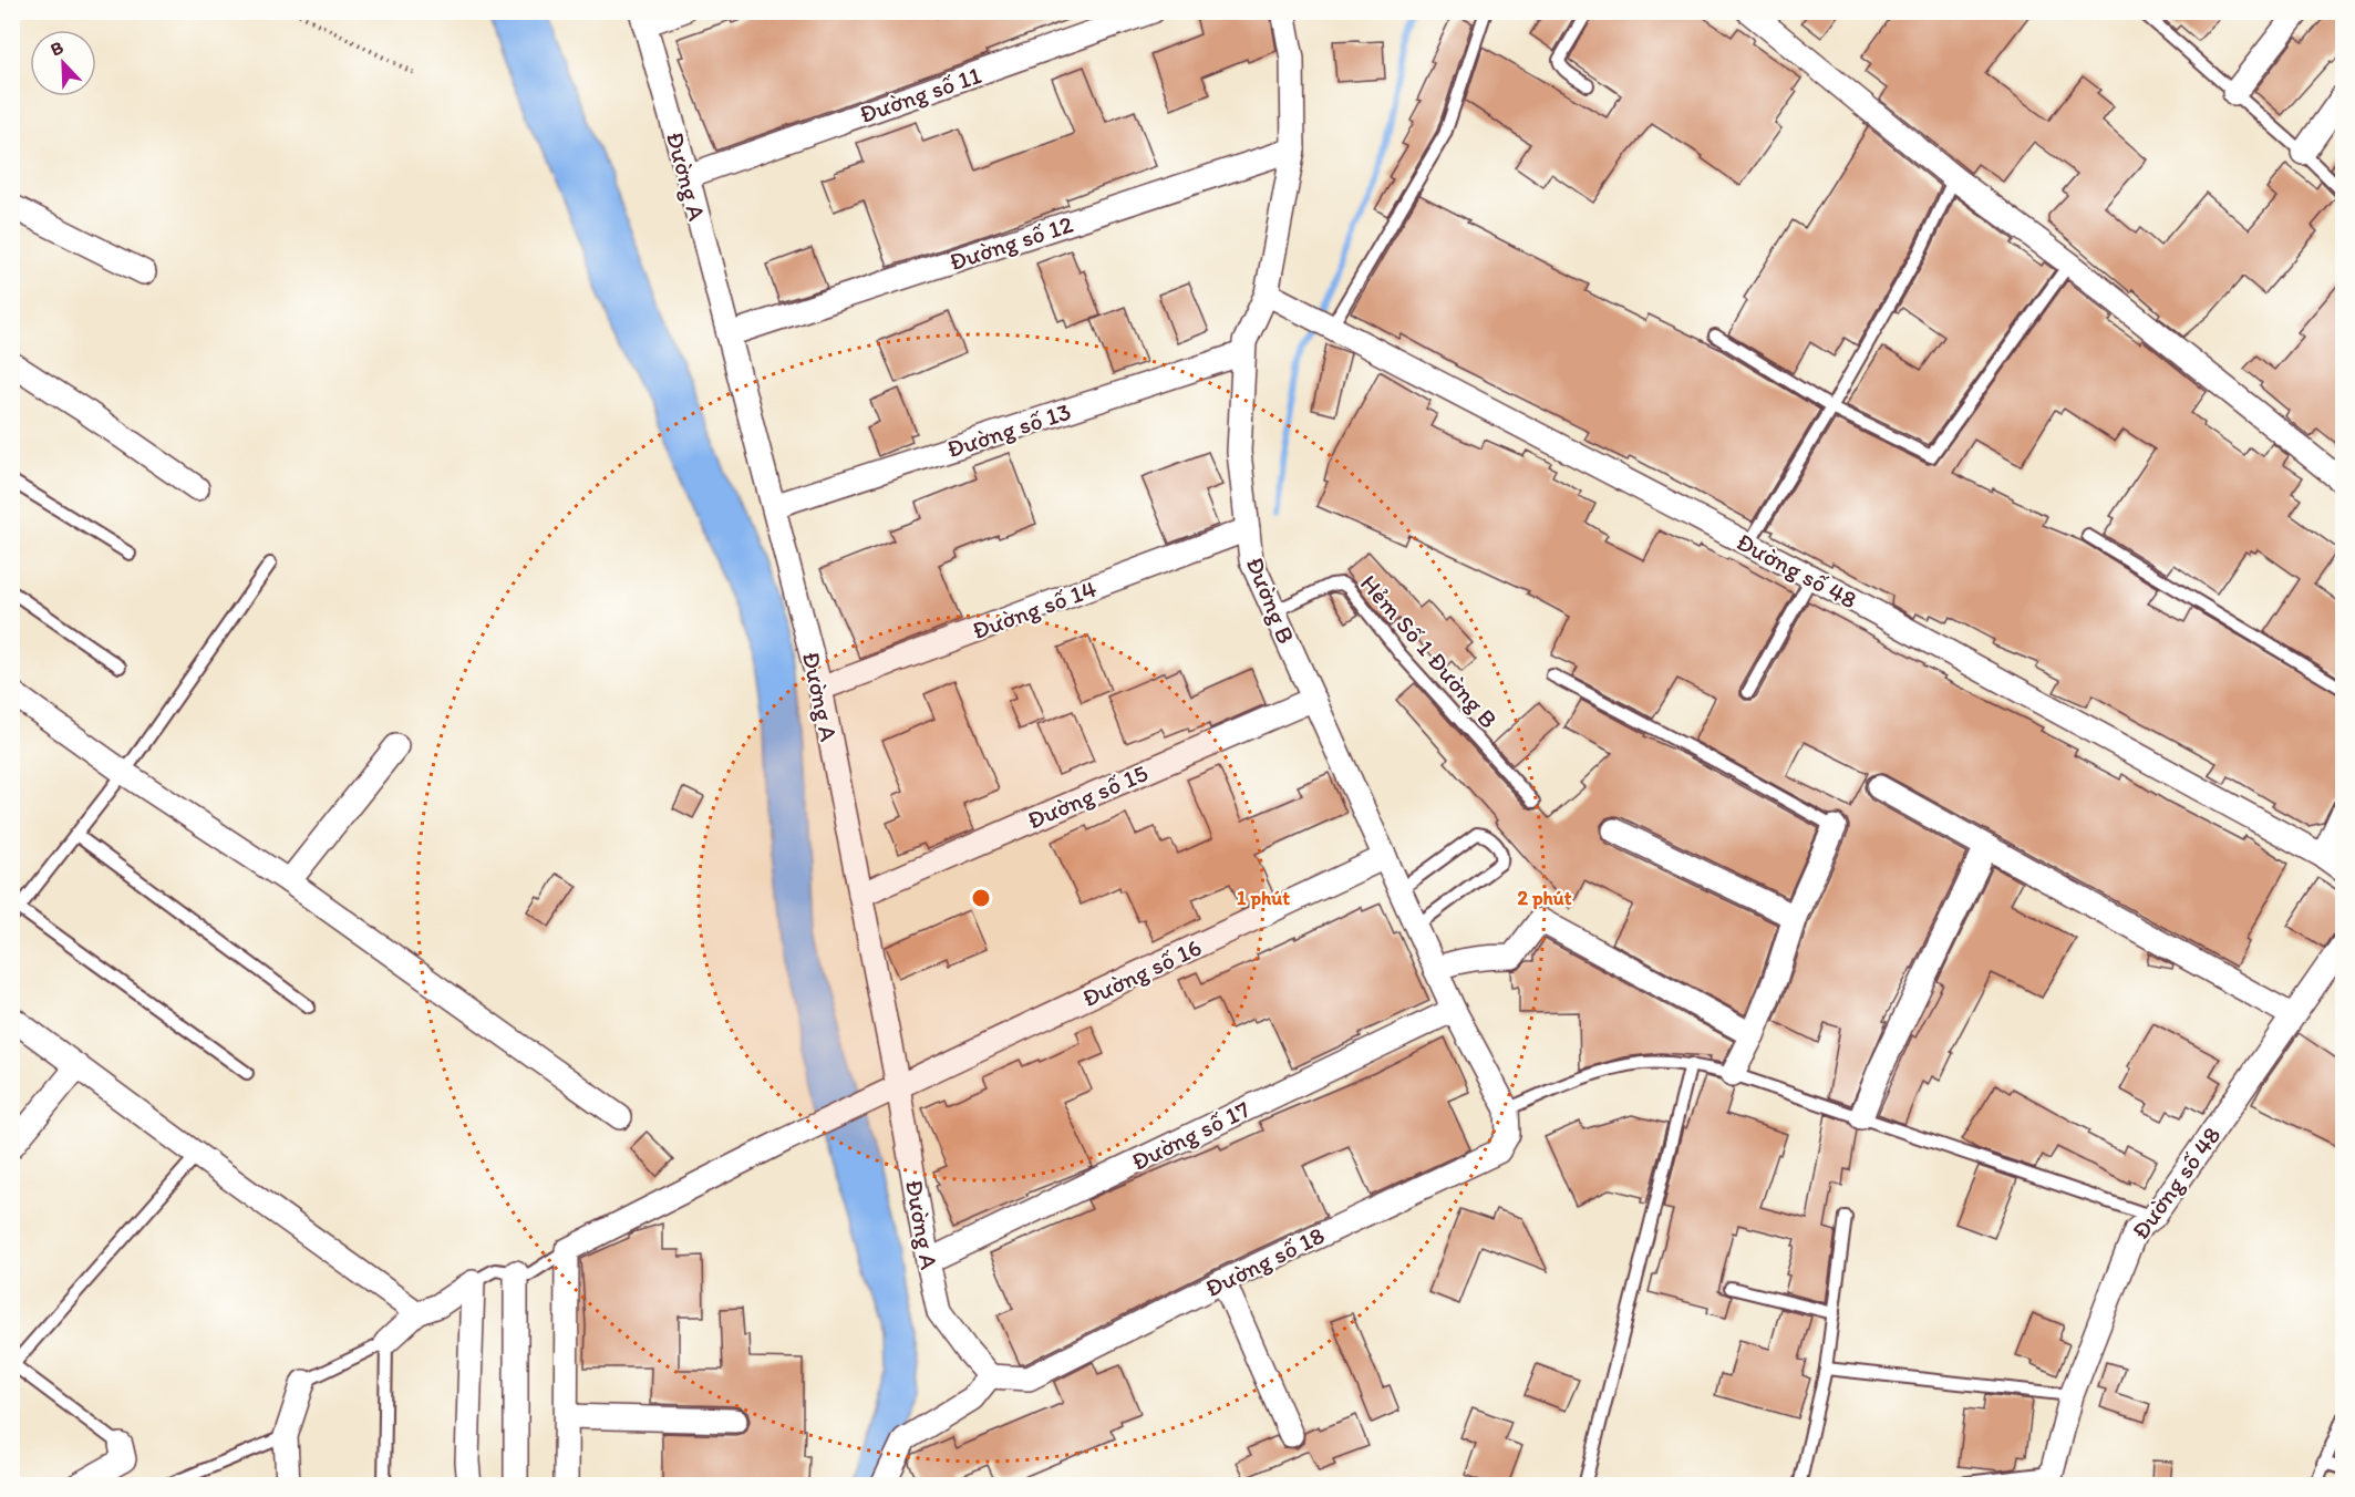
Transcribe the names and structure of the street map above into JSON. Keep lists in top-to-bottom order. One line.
{"streets":{"street":["Đường số 11","Đường A","Đường số 12","Đường số 13","Đường số 48","Đường B","Đường số 14","Đường số 15","Đường số 16","Đường số 17","Đường số 18"],"lane":["Hẻm Số 1 Đường B"]},"crossings":[["Đường số 11","Đường A"],["Đường A","Đường số 12"],["Đường A","Đường số 13"],["Đường A","Đường số 14"],["Đường A","Đường số 15"],["Đường A","Đường số 16"],["Đường A","Đường số 17"],["Đường A","Đường số 18"],["Đường số 12","Đường B"],["Đường số 13","Đường B"],["Đường số 48","Đường B"],["Đường B","Đường số 14"],["Đường B","Hẻm Số 1 Đường B"],["Đường B","Đường số 15"],["Đường B","Đường số 16"],["Đường B","Đường số 17"],["Đường B","Đường số 18"]],"north":"top left","rings":["1 phút","2 phút"]}
